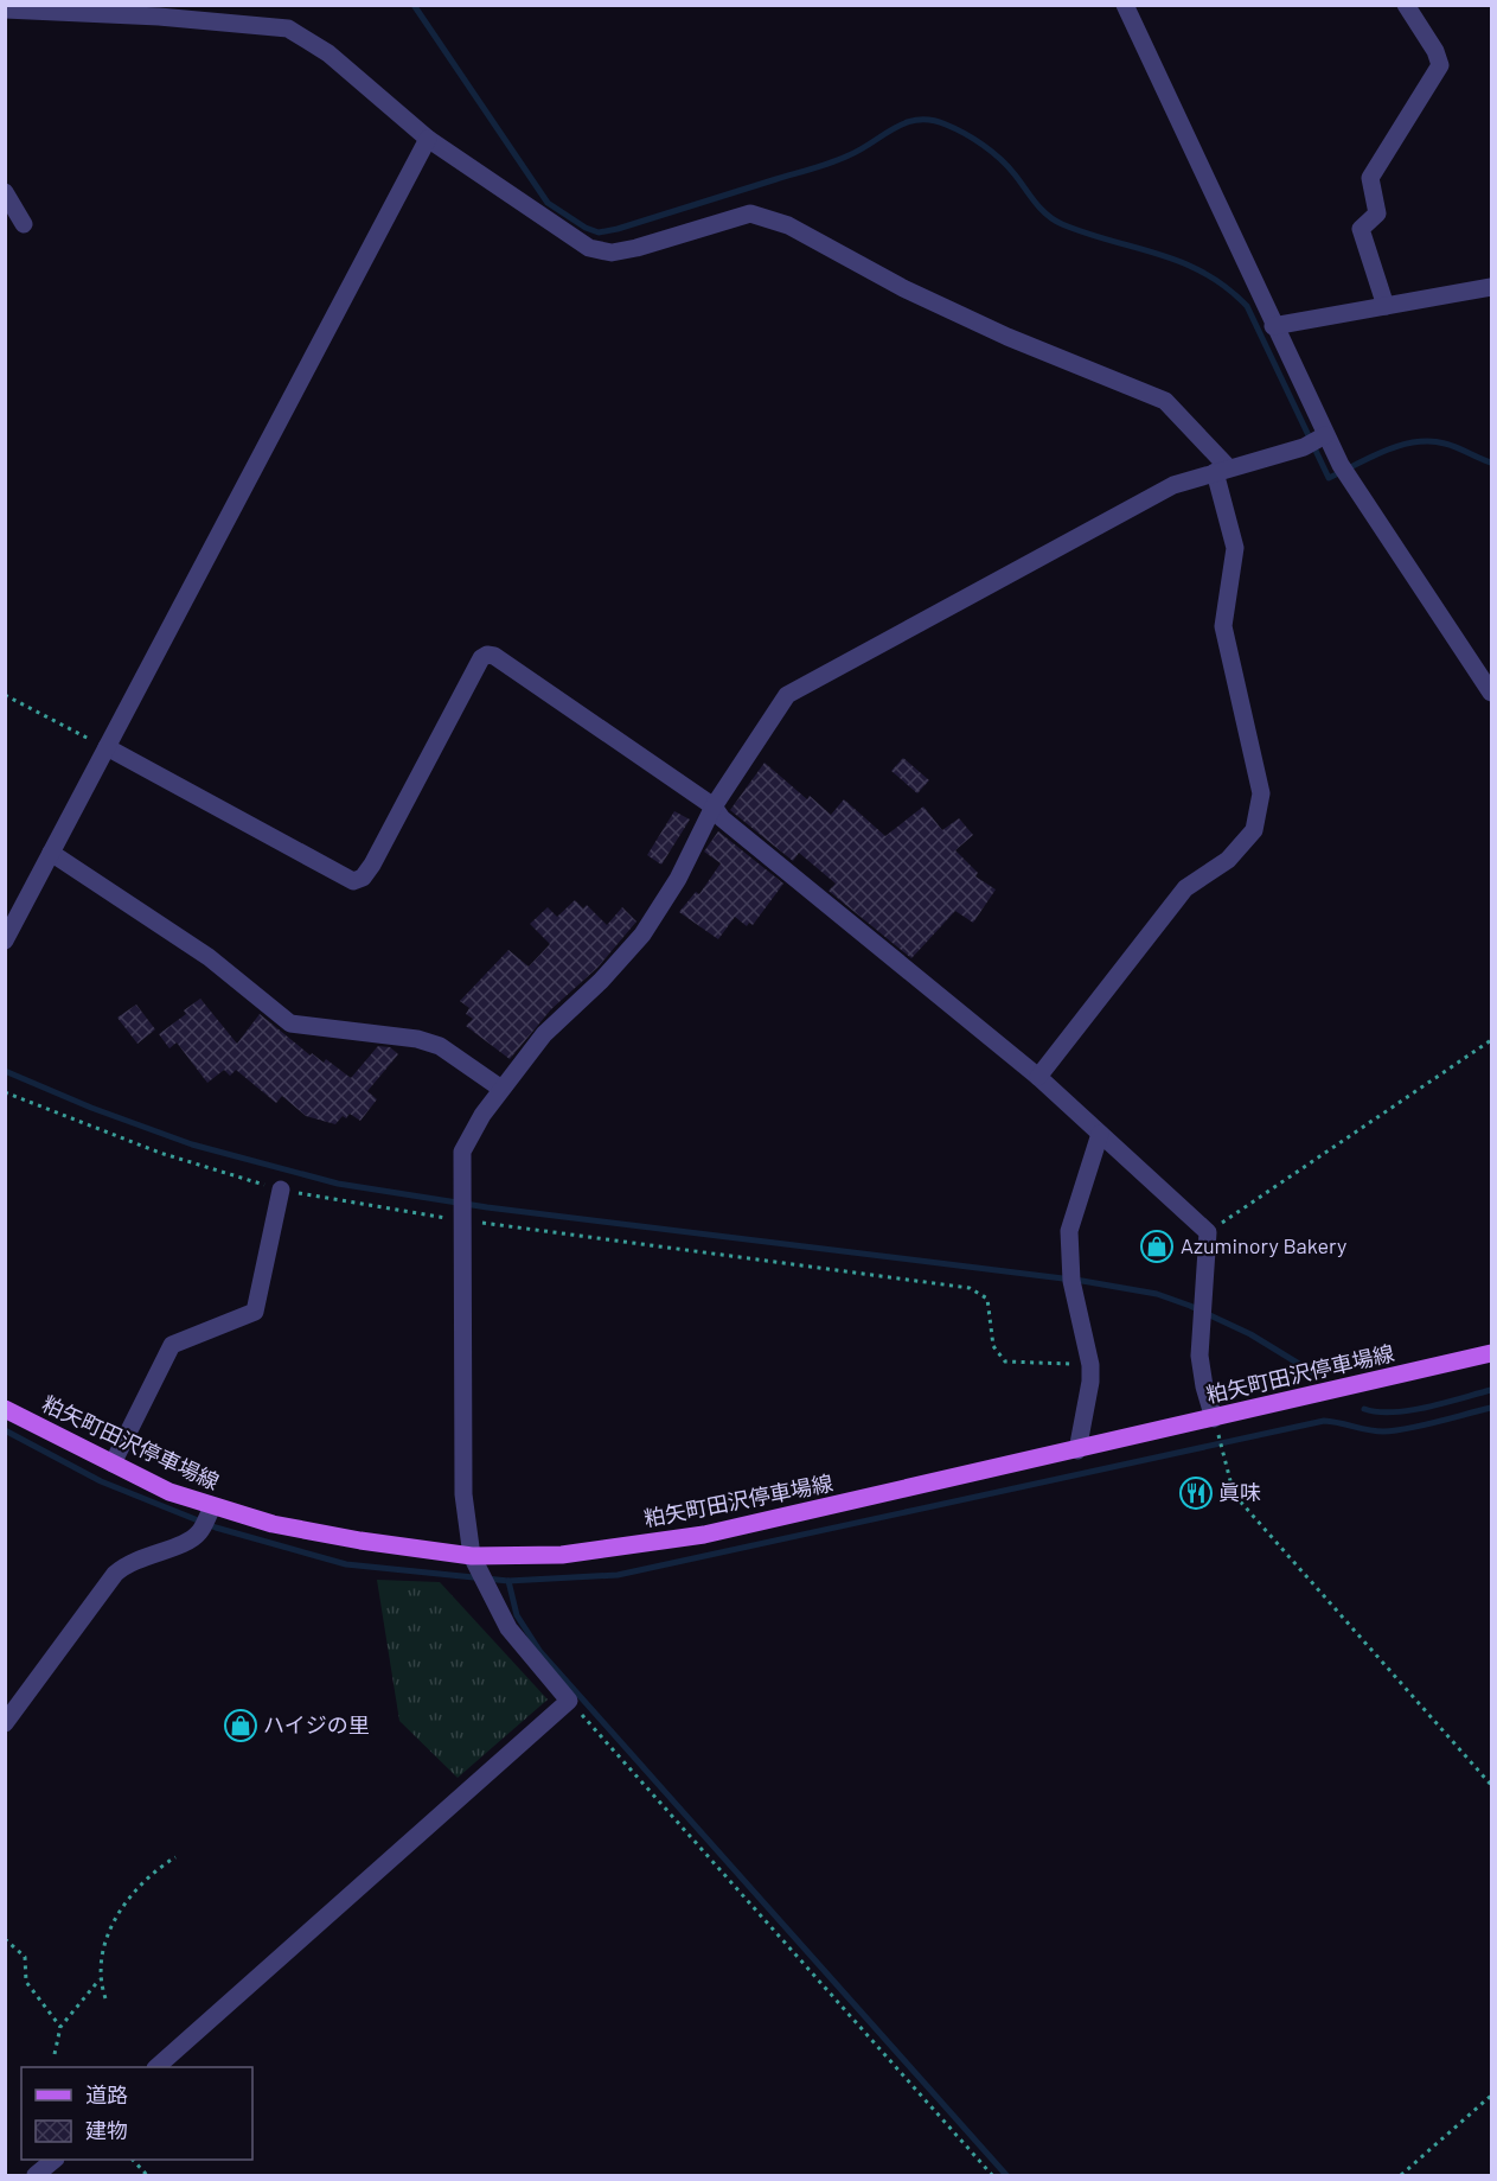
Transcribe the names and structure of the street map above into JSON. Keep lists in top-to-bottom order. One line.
{"streets":{"main road":["粕矢町田沢停車場線"]},"places":{"shop":["Azuminory Bakery","ハイジの里"],"restaurant":["眞味"]},"legend":["道路","建物"]}
